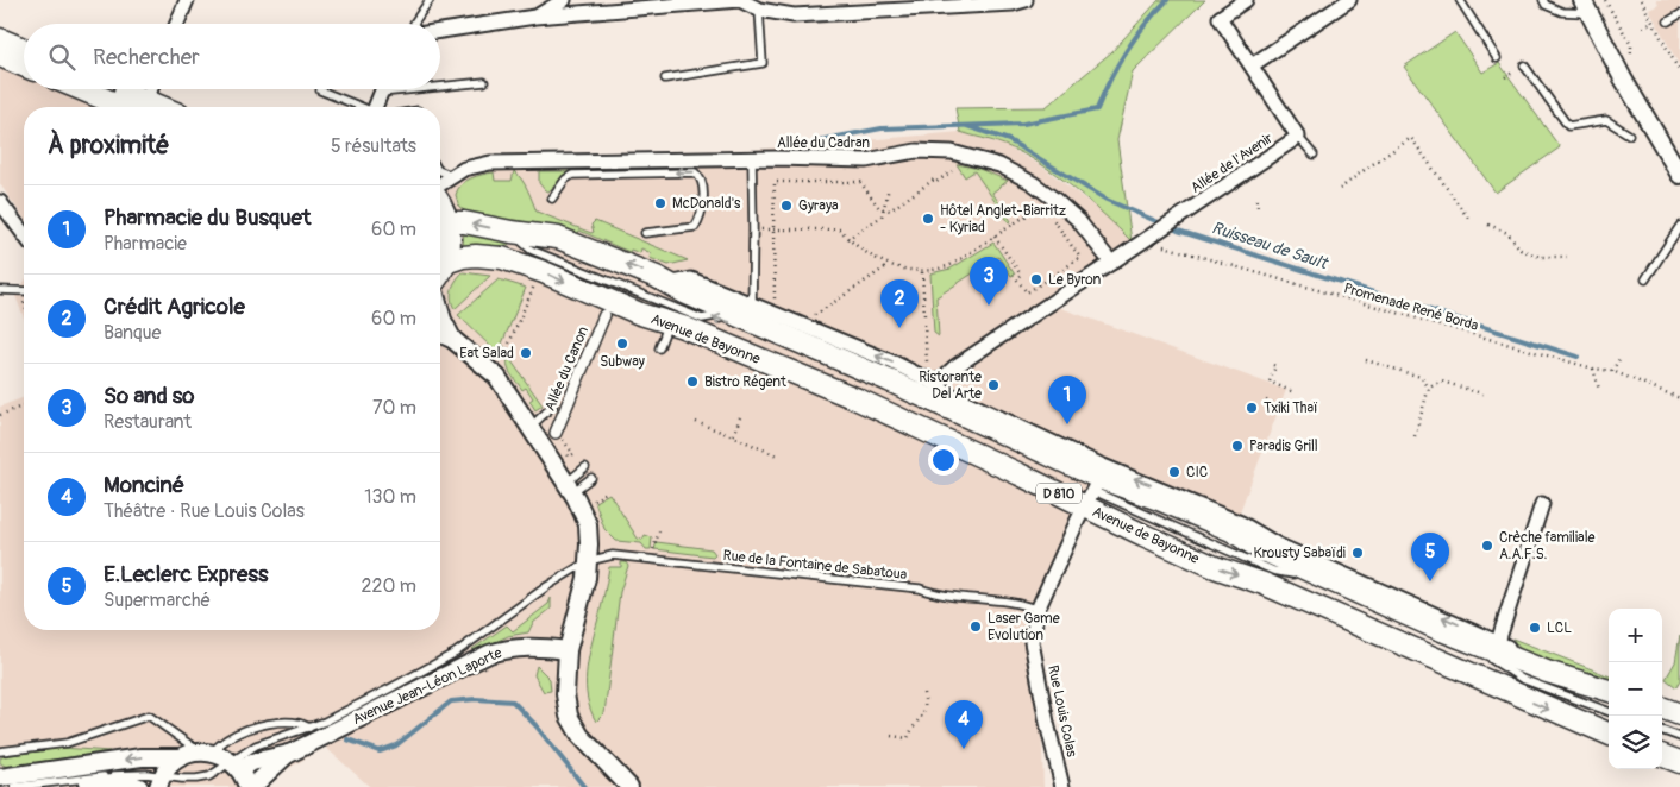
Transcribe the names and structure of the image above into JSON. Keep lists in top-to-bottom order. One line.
{"streets":{"main road":["Avenue de Bayonne","D 810"],"street":["Allée du Cadran","Allée de l'Avenir","Allée du Canon","Avenue Jean-Léon Laporte","Rue Louis Colas"],"lane":["Rue de la Fontaine de Sabatoua"],"path":["Promenade René Borda"]},"crossings":[["Allée du Cadran","Allée de l'Avenir"],["Avenue de Bayonne","Rue Louis Colas"],["Rue de la Fontaine de Sabatoua","Rue Louis Colas"]],"water":["Ruisseau de Sault"],"places":["McDonald's","Gyraya","Hôtel Anglet-Biarritz - Kyriad","Le Byron","Subway","Eat Salad","Bistro Régent","Ristorante Del Arte","Txiki Thaï","Paradis Grill","CIC","Crèche familiale A.A.F.S.","Krousty Sabaïdi","Laser Game Evolution","LCL"],"page":{"search":"Rechercher","heading":["À proximité","5 résultats"],"list":[{"mark":"1","name":"Pharmacie du Busquet","note":"Pharmacie","value":"60 m"},{"mark":"2","name":"Crédit Agricole","note":"Banque","value":"60 m"},{"mark":"3","name":"So and so","note":"Restaurant","value":"70 m"},{"mark":"4","name":"Monciné","note":"Théâtre · Rue Louis Colas","value":"130 m"},{"mark":"5","name":"E.Leclerc Express","note":"Supermarché","value":"220 m"}],"pins":["3","2","1","5","4"],"map_buttons":["+","−"]}}
